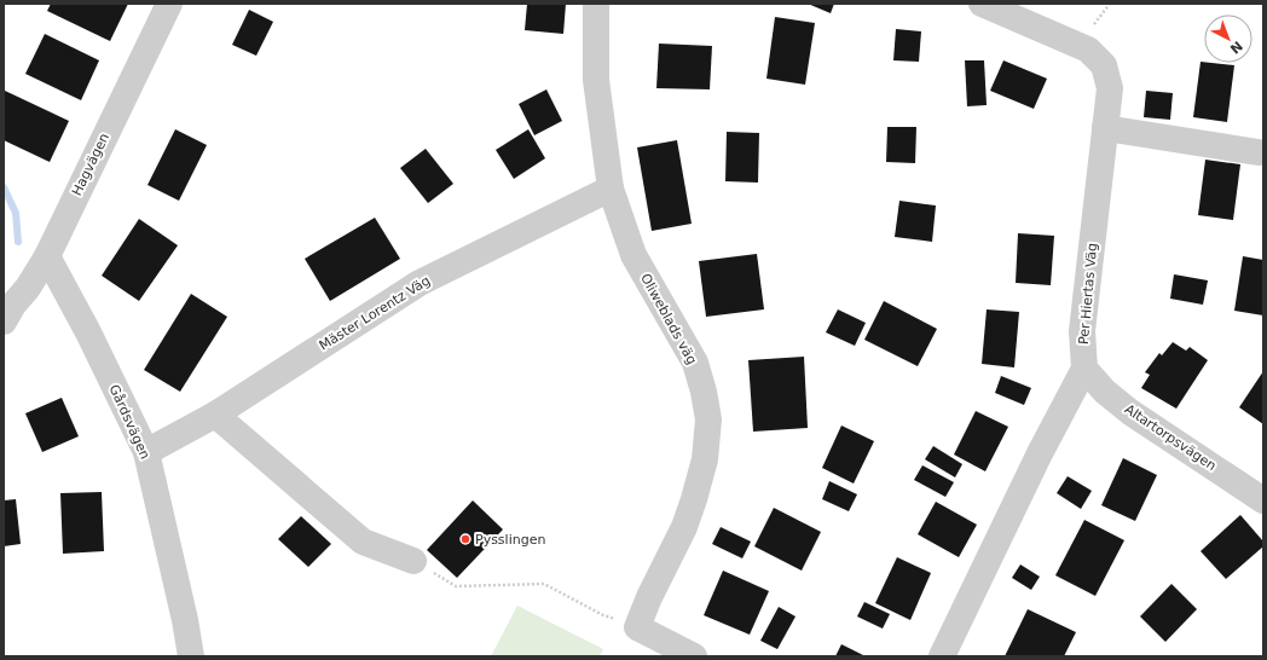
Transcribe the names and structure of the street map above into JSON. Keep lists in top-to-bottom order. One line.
{"streets":{"street":["Hagvägen","Per Hiertas Väg","Mäster Lorentz Väg","Oliweblads väg","Gårdsvägen","Altartorpsvägen"]},"crossings":[["Hagvägen","Gårdsvägen"],["Per Hiertas Väg","Altartorpsvägen"],["Mäster Lorentz Väg","Oliweblads väg"],["Mäster Lorentz Väg","Gårdsvägen"]],"places":["Pysslingen"],"north":"bottom right"}
